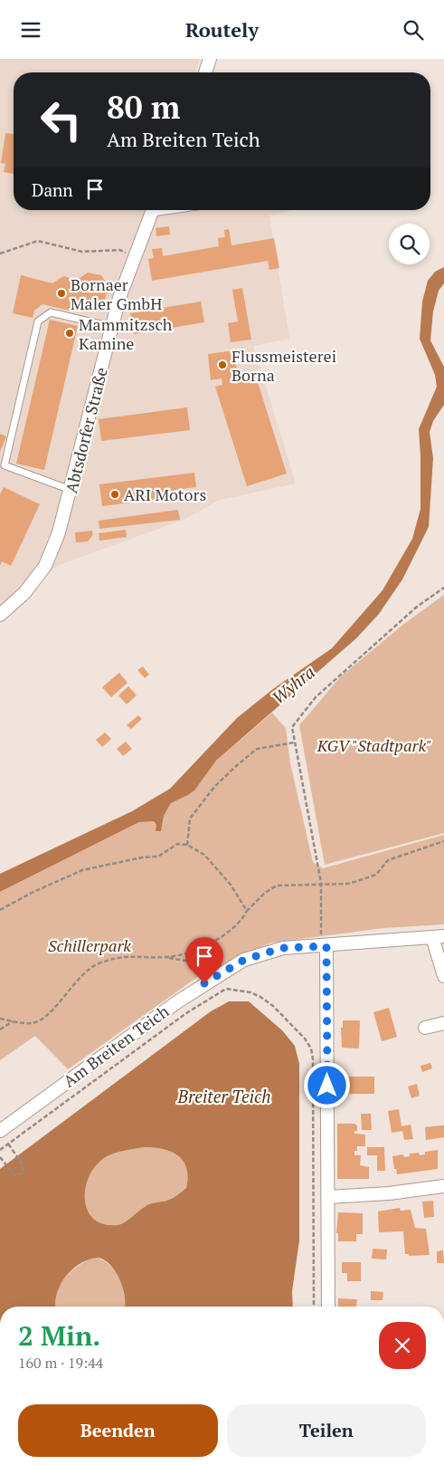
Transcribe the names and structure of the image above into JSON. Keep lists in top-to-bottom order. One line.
{"streets":{"street":["Abtsdorfer Straße","Am Breiten Teich"]},"water":["Wyhra","Breiter Teich"],"parks":["KGV \"Stadtpark\"","Schillerpark"],"places":["Bornaer Maler GmbH","Mammitzsch Kamine","Flussmeisterei Borna","ARI Motors"],"page":{"header":"Routely","turn":["80 m","Am Breiten Teich"],"then":"Dann","heading":["2 Min.","160 m · 19:44"],"buttons":["Beenden","Teilen"]}}
